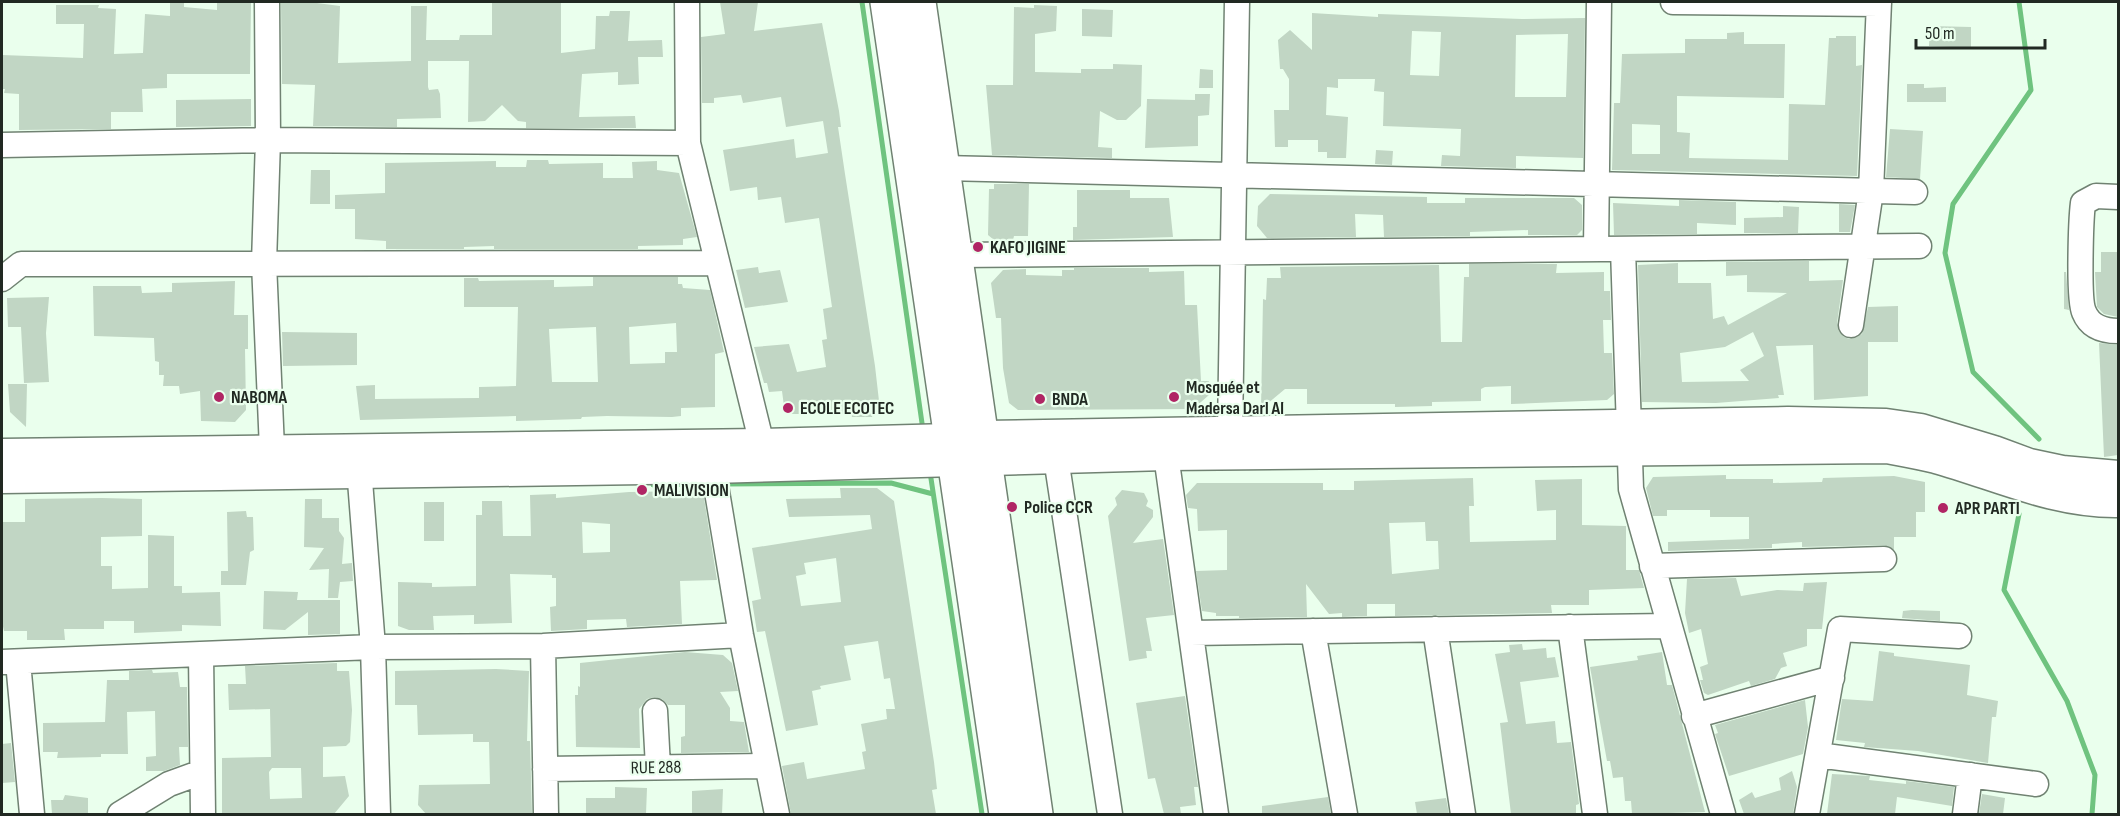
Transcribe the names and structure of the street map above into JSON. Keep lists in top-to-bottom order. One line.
{"streets":{"street":["RUE 288"]},"places":["KAFO JIGINE","NABOMA","Mosquée et Madersa Darl Al","BNDA","ECOLE ECOTEC","MALIVISION","Police CCR","APR PARTI"],"scale_bar":"50 m"}
